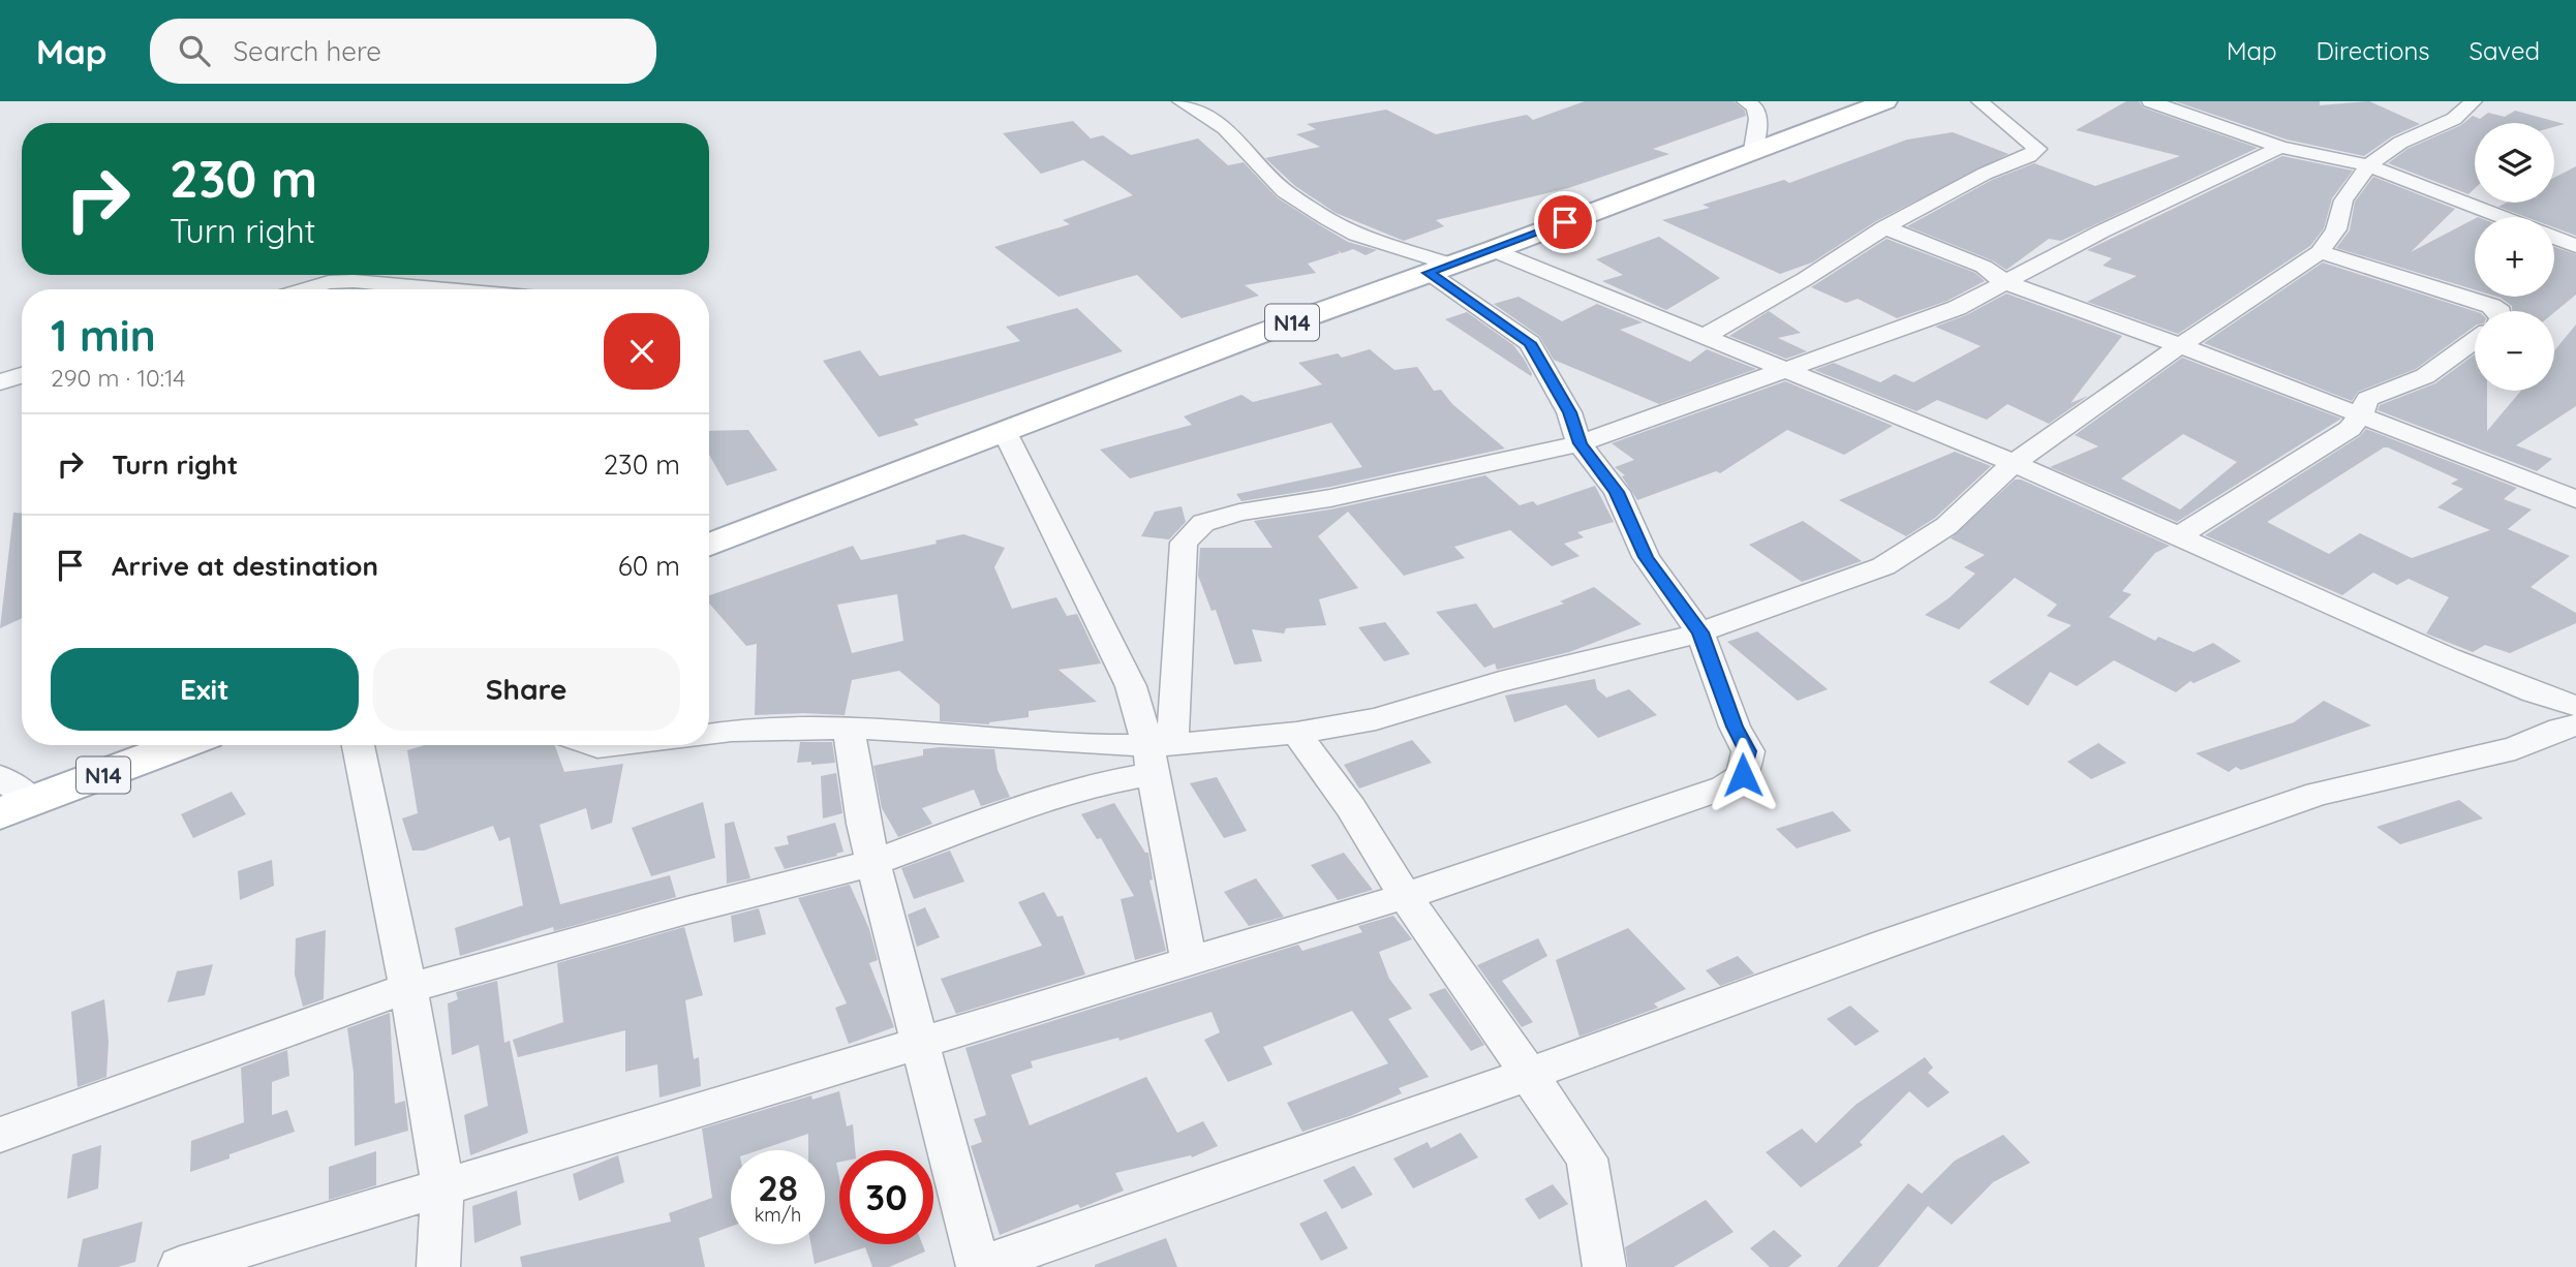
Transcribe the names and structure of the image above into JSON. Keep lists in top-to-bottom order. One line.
{"streets":{"main road":["N14"]},"page":{"header":"Map","search":"Search here","nav":["Map","Directions","Saved"],"map_buttons":["+","−"],"turn":["230 m","Turn right"],"heading":["1 min","290 m · 10:14"],"list":[{"name":"Turn right","value":"230 m"},{"name":"Arrive at destination","value":"60 m"}],"buttons":["Exit","Share"],"speed":"28 km/h","limit":"30"}}
